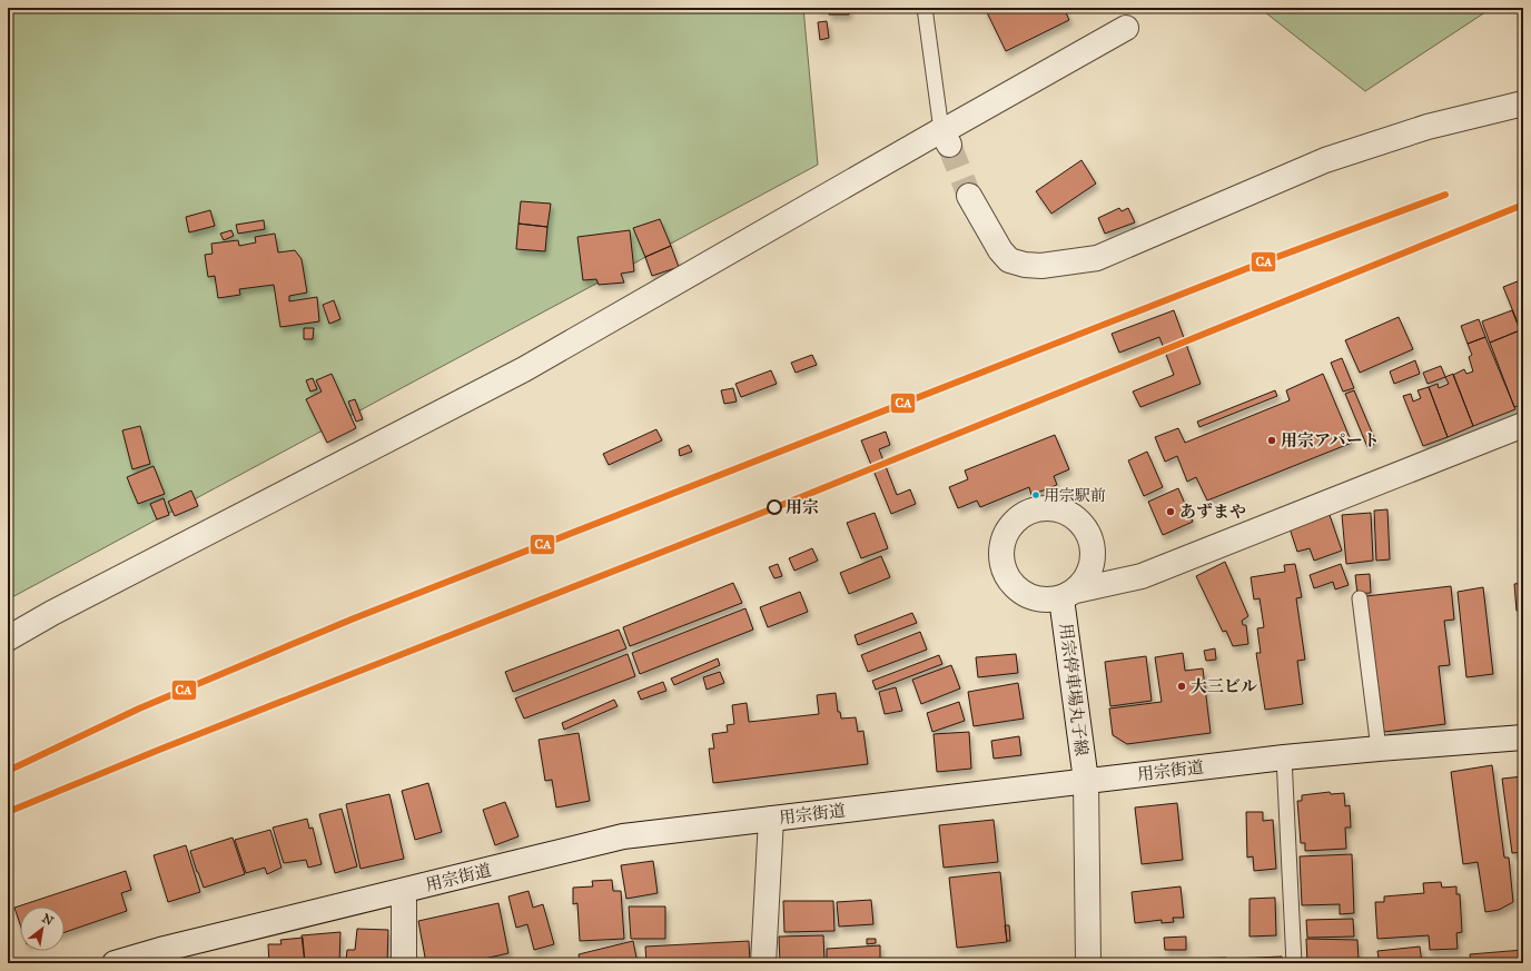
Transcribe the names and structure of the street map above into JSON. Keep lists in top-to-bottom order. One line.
{"streets":{"street":["用宗停車場丸子線","用宗街道"]},"crossings":[["用宗停車場丸子線","用宗街道"]],"places":["用宗アパート","用宗駅前","用宗","あずまや","大三ビル"],"lines":["transit line CA"],"north":"top right"}
